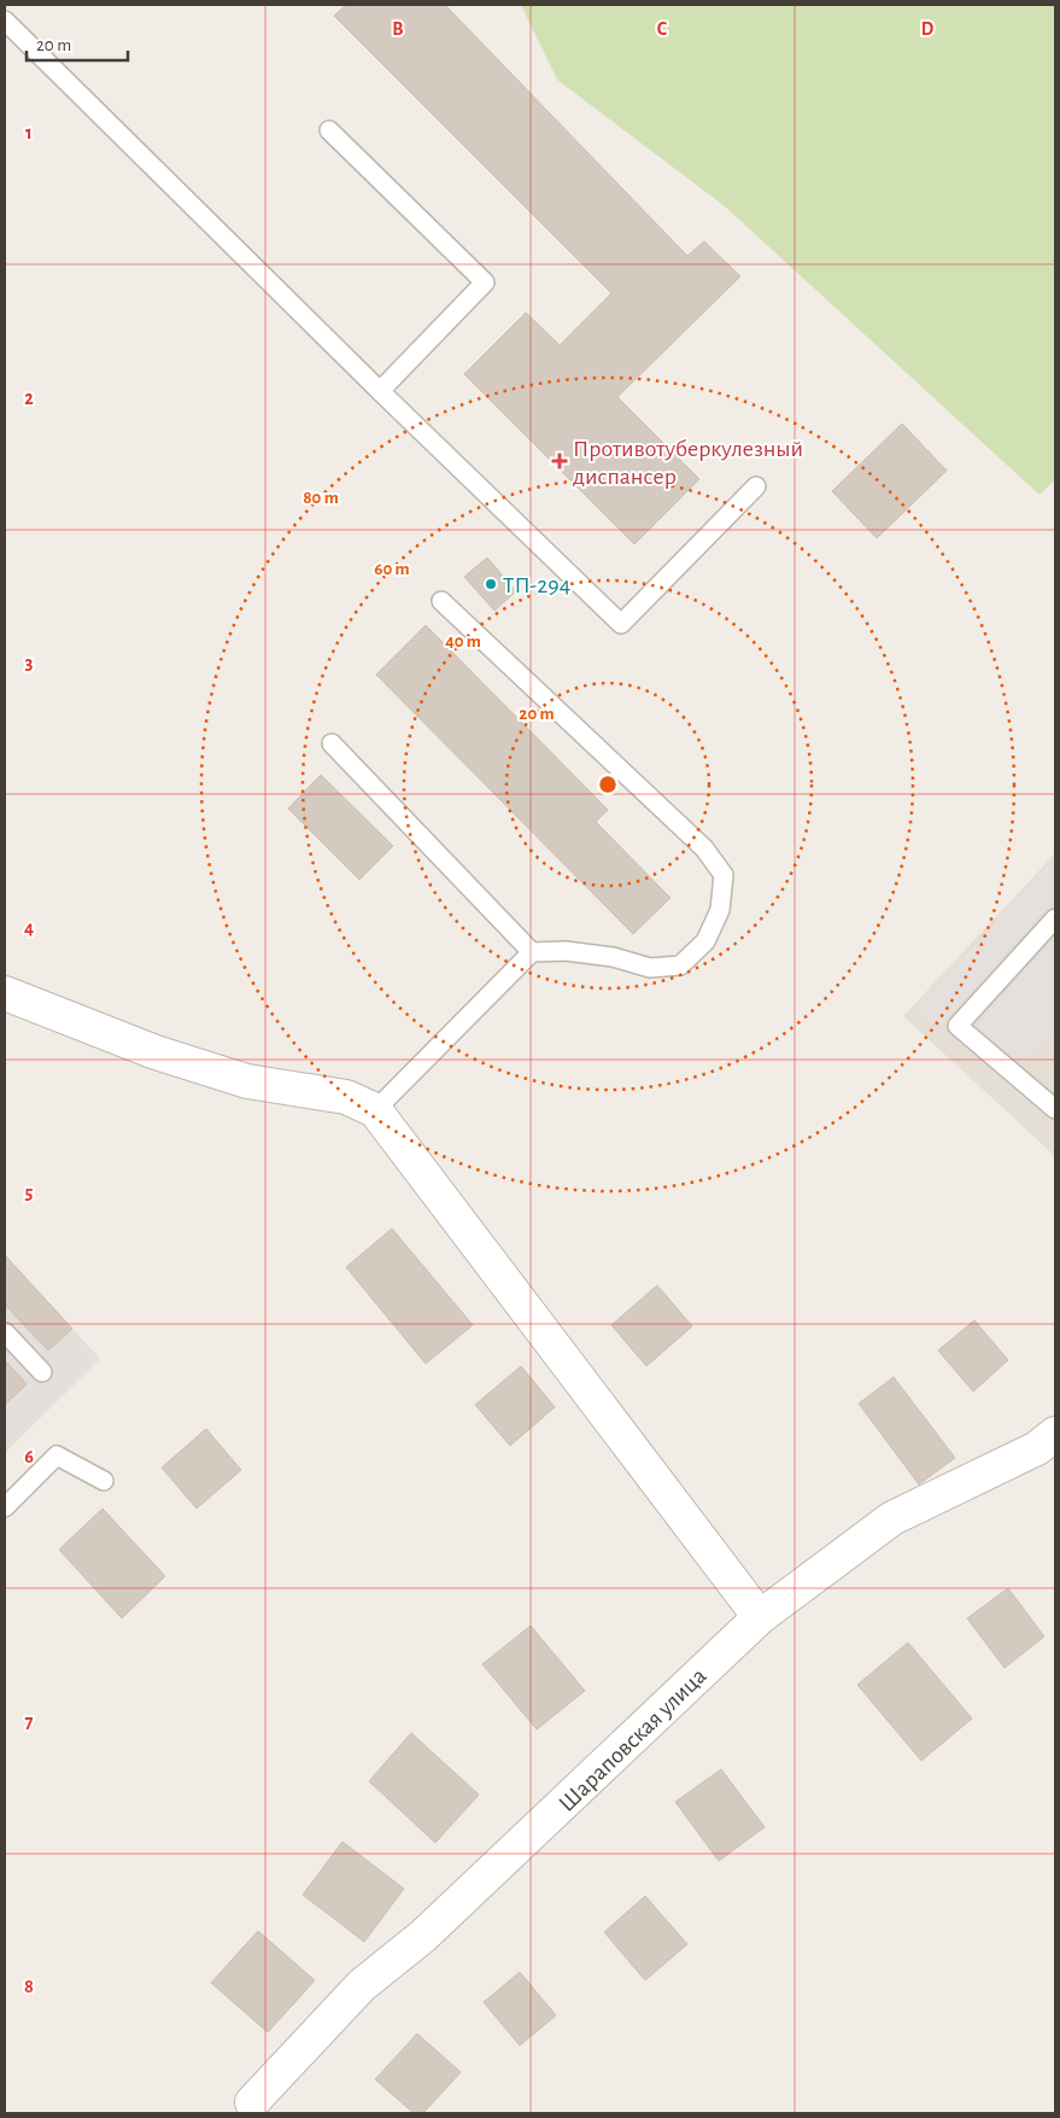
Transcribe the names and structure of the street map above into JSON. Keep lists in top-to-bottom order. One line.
{"streets":{"street":["Шараповская улица"]},"places":{"health":["Противотуберкулезный диспансер"],"other":["ТП-294"]},"scale_bar":"20 m","grid":{"columns":["B","C","D"],"rows":["1","2","3","4","5","6","7","8"]},"rings":["80 m","60 m","40 m","20 m"]}
